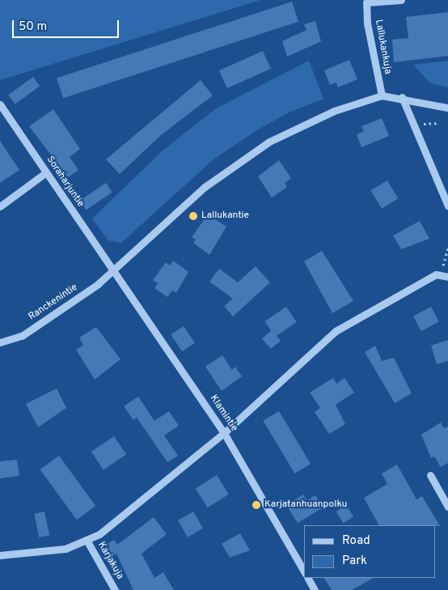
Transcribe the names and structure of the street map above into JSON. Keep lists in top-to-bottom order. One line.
{"streets":{"street":["Lallukankuja","Soraharjuntie","Ranckenintie","Klamintie","Karjakuja"]},"crossings":[["Soraharjuntie","Ranckenintie"],["Soraharjuntie","Klamintie"],["Ranckenintie","Klamintie"]],"places":["Lallukantie","Karjatanhuanpolku"],"legend":["Road","Park"],"scale_bar":"50 m"}
